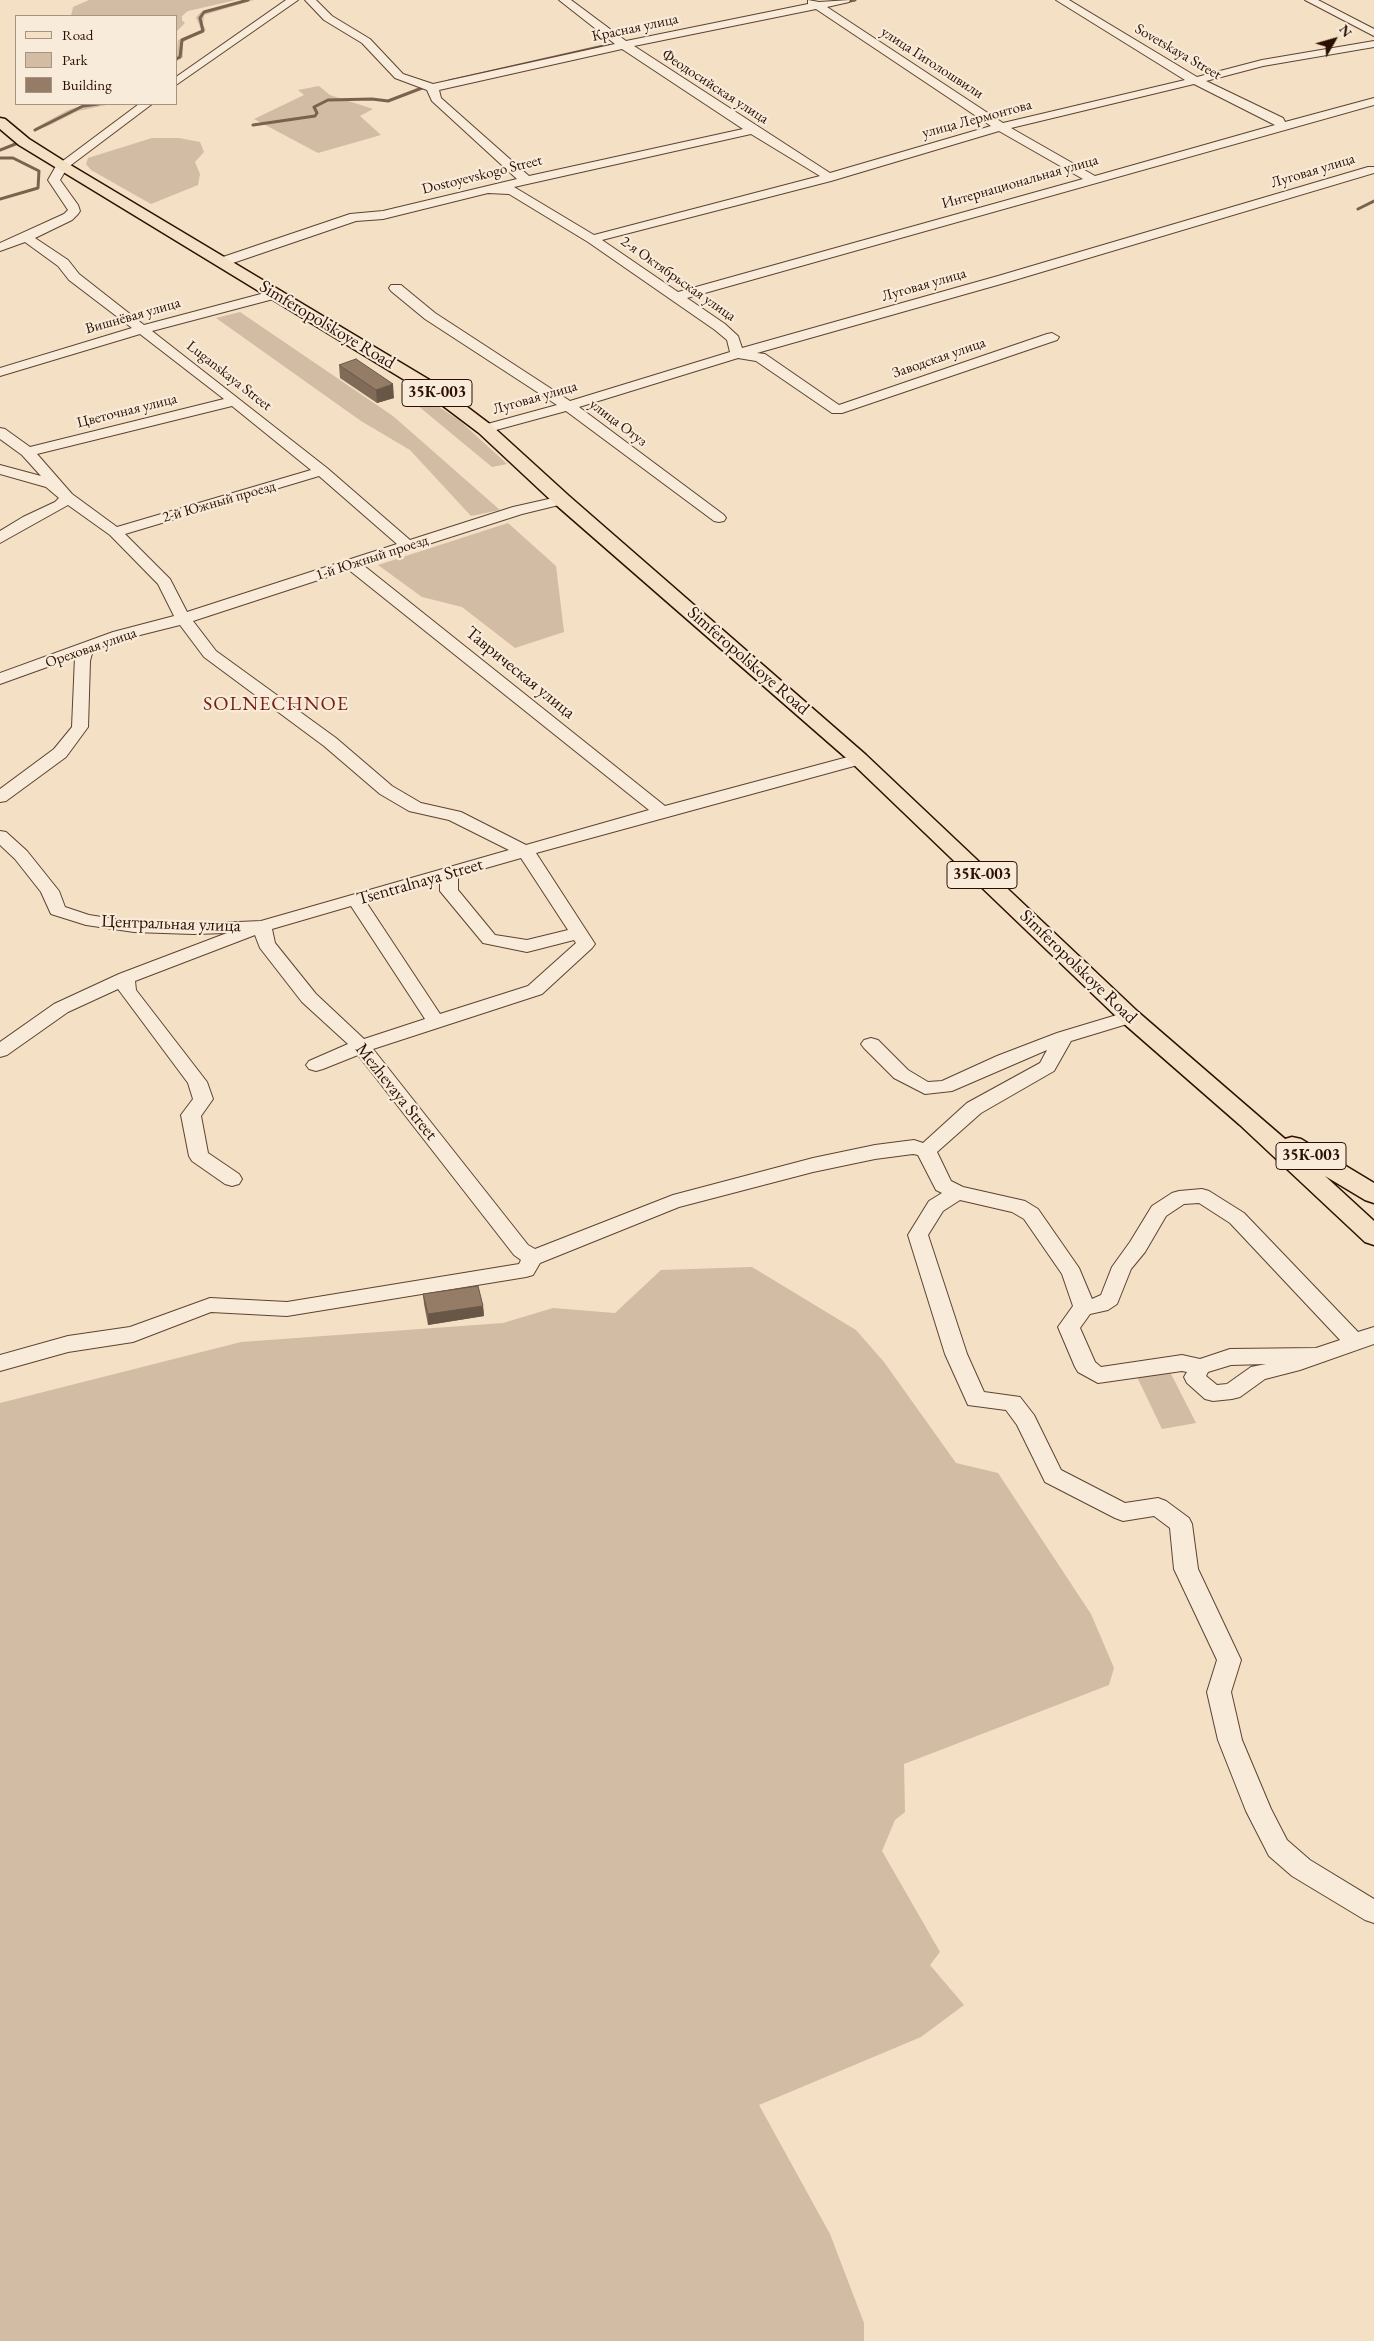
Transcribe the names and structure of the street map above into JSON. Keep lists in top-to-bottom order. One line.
{"streets":{"main road":["Simferopolskoye Road","35К-003"],"street":["Красная улица","Sovetskaya Street","улица Гиголошвили","Феодосийская улица","улица Лермонтова","Луговая улица","Dostoyevskogo Street","Интернациональная улица","2-я Октябрьская улица","Вишнёвая улица","Заводская улица","Luganskaya Street","Цветочная улица","улица Отуз","2-й Южный проезд","1-й Южный проезд","Ореховая улица","Таврическая улица","Tsentralnaya Street","Центральная улица","Mezhevaya Street"]},"crossings":[["Красная улица","улица Гиголошвили"],["Красная улица","Феодосийская улица"],["Sovetskaya Street","улица Лермонтова"],["Sovetskaya Street","Интернациональная улица"],["улица Гиголошвили","улица Лермонтова"],["улица Гиголошвили","Интернациональная улица"],["Феодосийская улица","улица Лермонтова"],["Феодосийская улица","Dostoyevskogo Street"],["улица Лермонтова","2-я Октябрьская улица"],["Луговая улица","2-я Октябрьская улица"],["Луговая улица","Simferopolskoye Road"],["Луговая улица","Заводская улица"],["Луговая улица","улица Отуз"],["Dostoyevskogo Street","2-я Октябрьская улица"],["Dostoyevskogo Street","Simferopolskoye Road"],["Интернациональная улица","2-я Октябрьская улица"],["2-я Октябрьская улица","Заводская улица"],["Вишнёвая улица","Simferopolskoye Road"],["Вишнёвая улица","Luganskaya Street"],["Simferopolskoye Road","35К-003"],["Simferopolskoye Road","1-й Южный проезд"],["Simferopolskoye Road","Tsentralnaya Street"],["Luganskaya Street","Цветочная улица"],["Luganskaya Street","2-й Южный проезд"],["Luganskaya Street","1-й Южный проезд"],["1-й Южный проезд","Ореховая улица"],["1-й Южный проезд","Таврическая улица"],["Таврическая улица","Tsentralnaya Street"],["Tsentralnaya Street","Центральная улица"],["Tsentralnaya Street","Mezhevaya Street"],["Центральная улица","Mezhevaya Street"]],"districts":["SOLNECHNOE"],"legend":["Road","Park","Building"],"north":"top right"}
